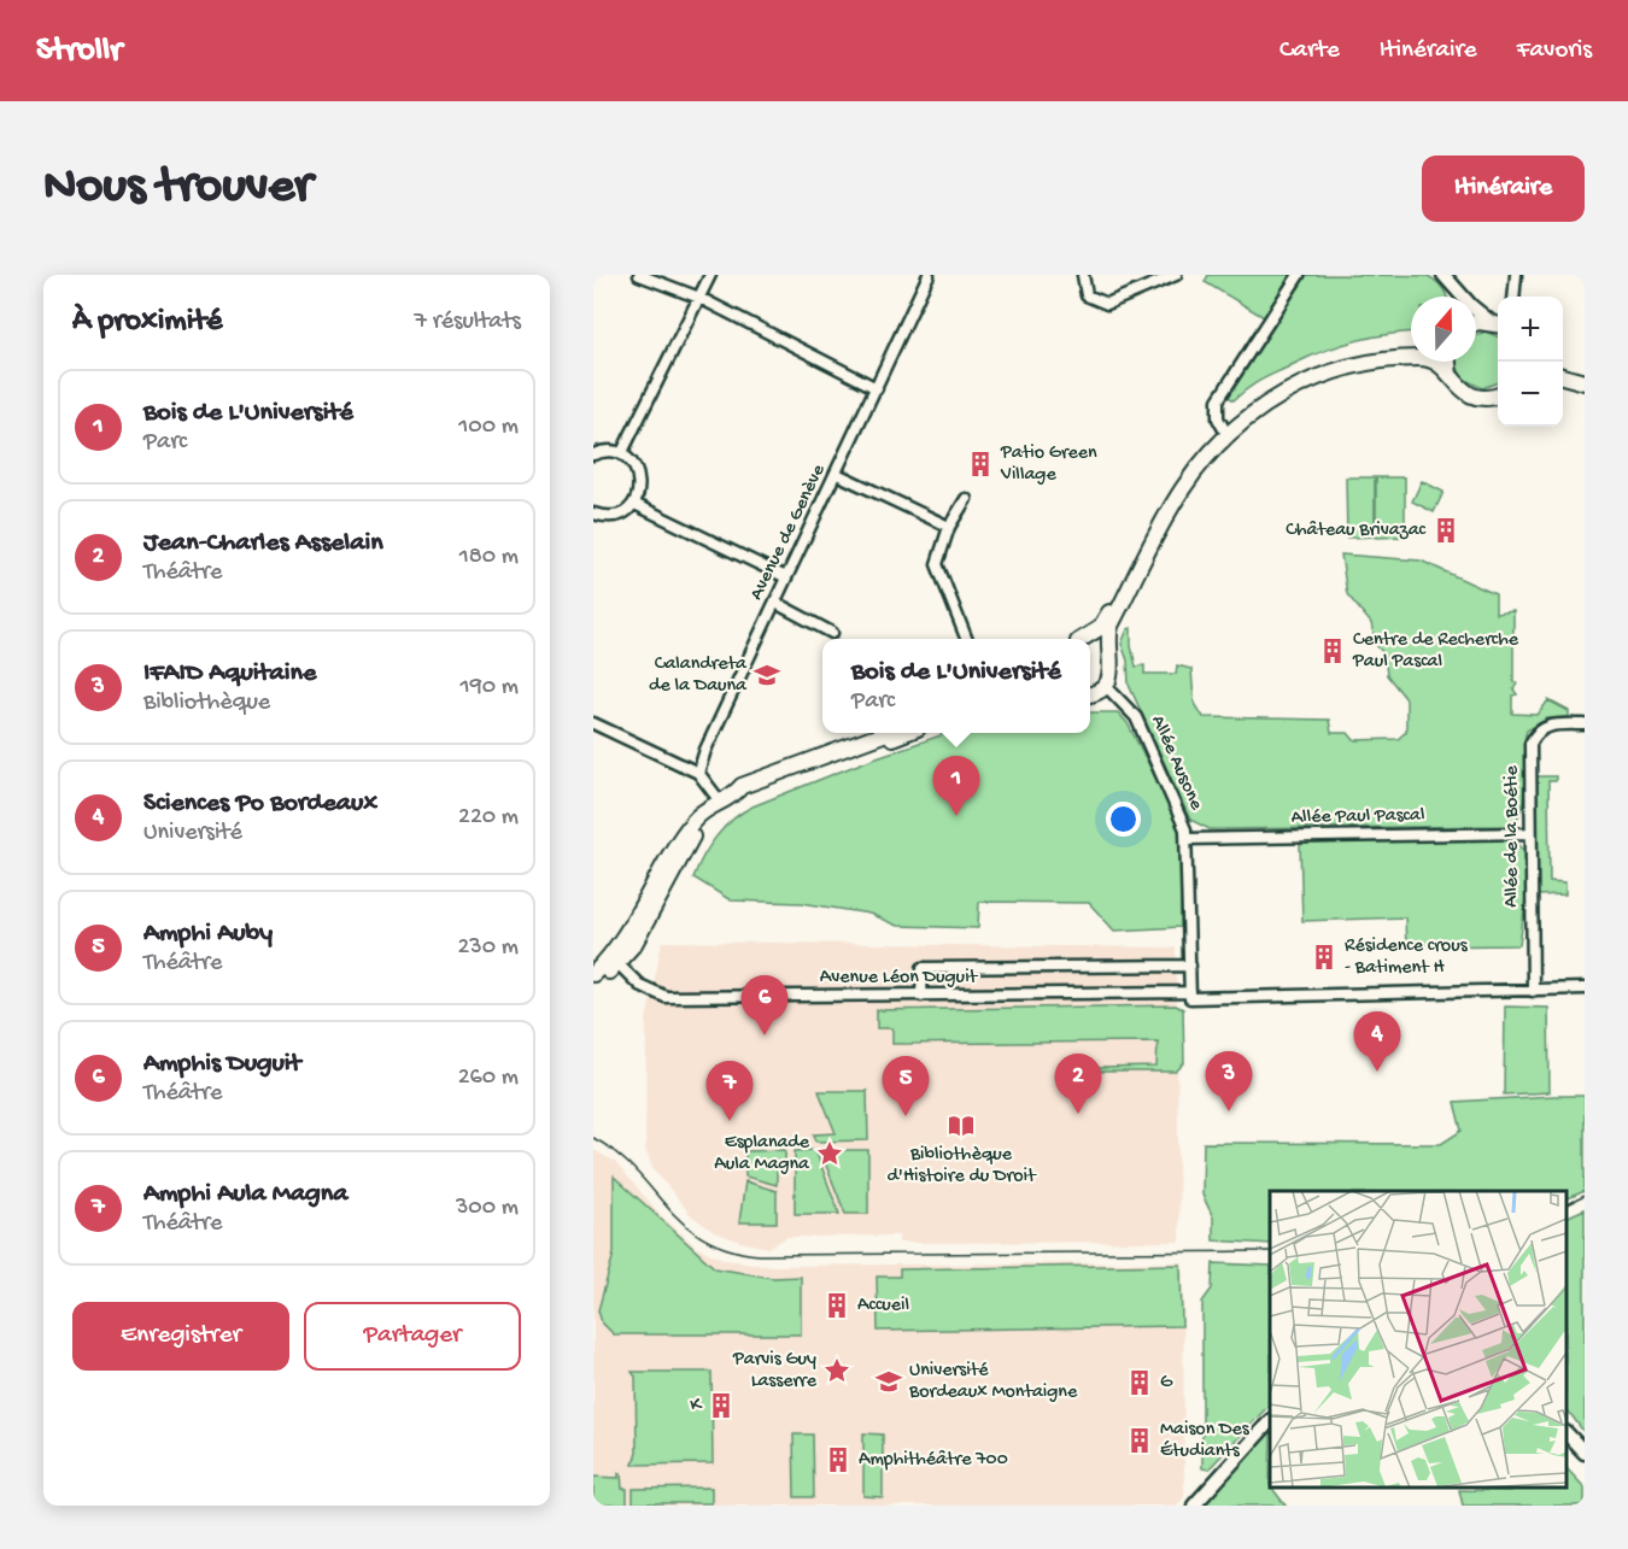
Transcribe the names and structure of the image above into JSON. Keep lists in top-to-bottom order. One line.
{"streets":{"street":["Avenue de Genève","Allée Ausone","Allée Paul Pascal","Allée de la Boétie","Avenue Léon Duguit"]},"crossings":[["Allée Ausone","Allée Paul Pascal"],["Allée Ausone","Avenue Léon Duguit"],["Allée Paul Pascal","Allée de la Boétie"],["Allée de la Boétie","Avenue Léon Duguit"]],"places":{"building":["Patio Green Village","Château Brivazac","Centre de Recherche Paul Pascal","Résidence crous - Batiment H","Accueil","G","K","Maison Des Étudiants","Amphithéâtre 700"],"school or university":["Calandreta de la Dauna","Université Bordeaux Montaigne"],"library":["Bibliothèque d'Histoire du Droit"],"place":["Esplanade Aula Magna","Parvis Guy Lasserre"]},"north":"top","page":{"header":"Strollr","nav":["Carte","Itinéraire","Favoris"],"buttons":["Itinéraire",["Enregistrer","Partager"]],"title":"Nous trouver","heading":["À proximité","7 résultats"],"map_buttons":["+","−"],"list":[{"mark":"1","name":"Bois de L'Université","note":"Parc","value":"100 m"},{"mark":"2","name":"Jean-Charles Asselain","note":"Théâtre","value":"180 m"},{"mark":"3","name":"IFAID Aquitaine","note":"Bibliothèque","value":"190 m"},{"mark":"4","name":"Sciences Po Bordeaux","note":"Université","value":"220 m"},{"mark":"5","name":"Amphi Auby","note":"Théâtre","value":"230 m"},{"mark":"6","name":"Amphis Duguit","note":"Théâtre","value":"260 m"},{"mark":"7","name":"Amphi Aula Magna","note":"Théâtre","value":"300 m"}],"popup":["Bois de L'Université","Parc"],"pins":["1","6","4","3","2","5","7"]}}
